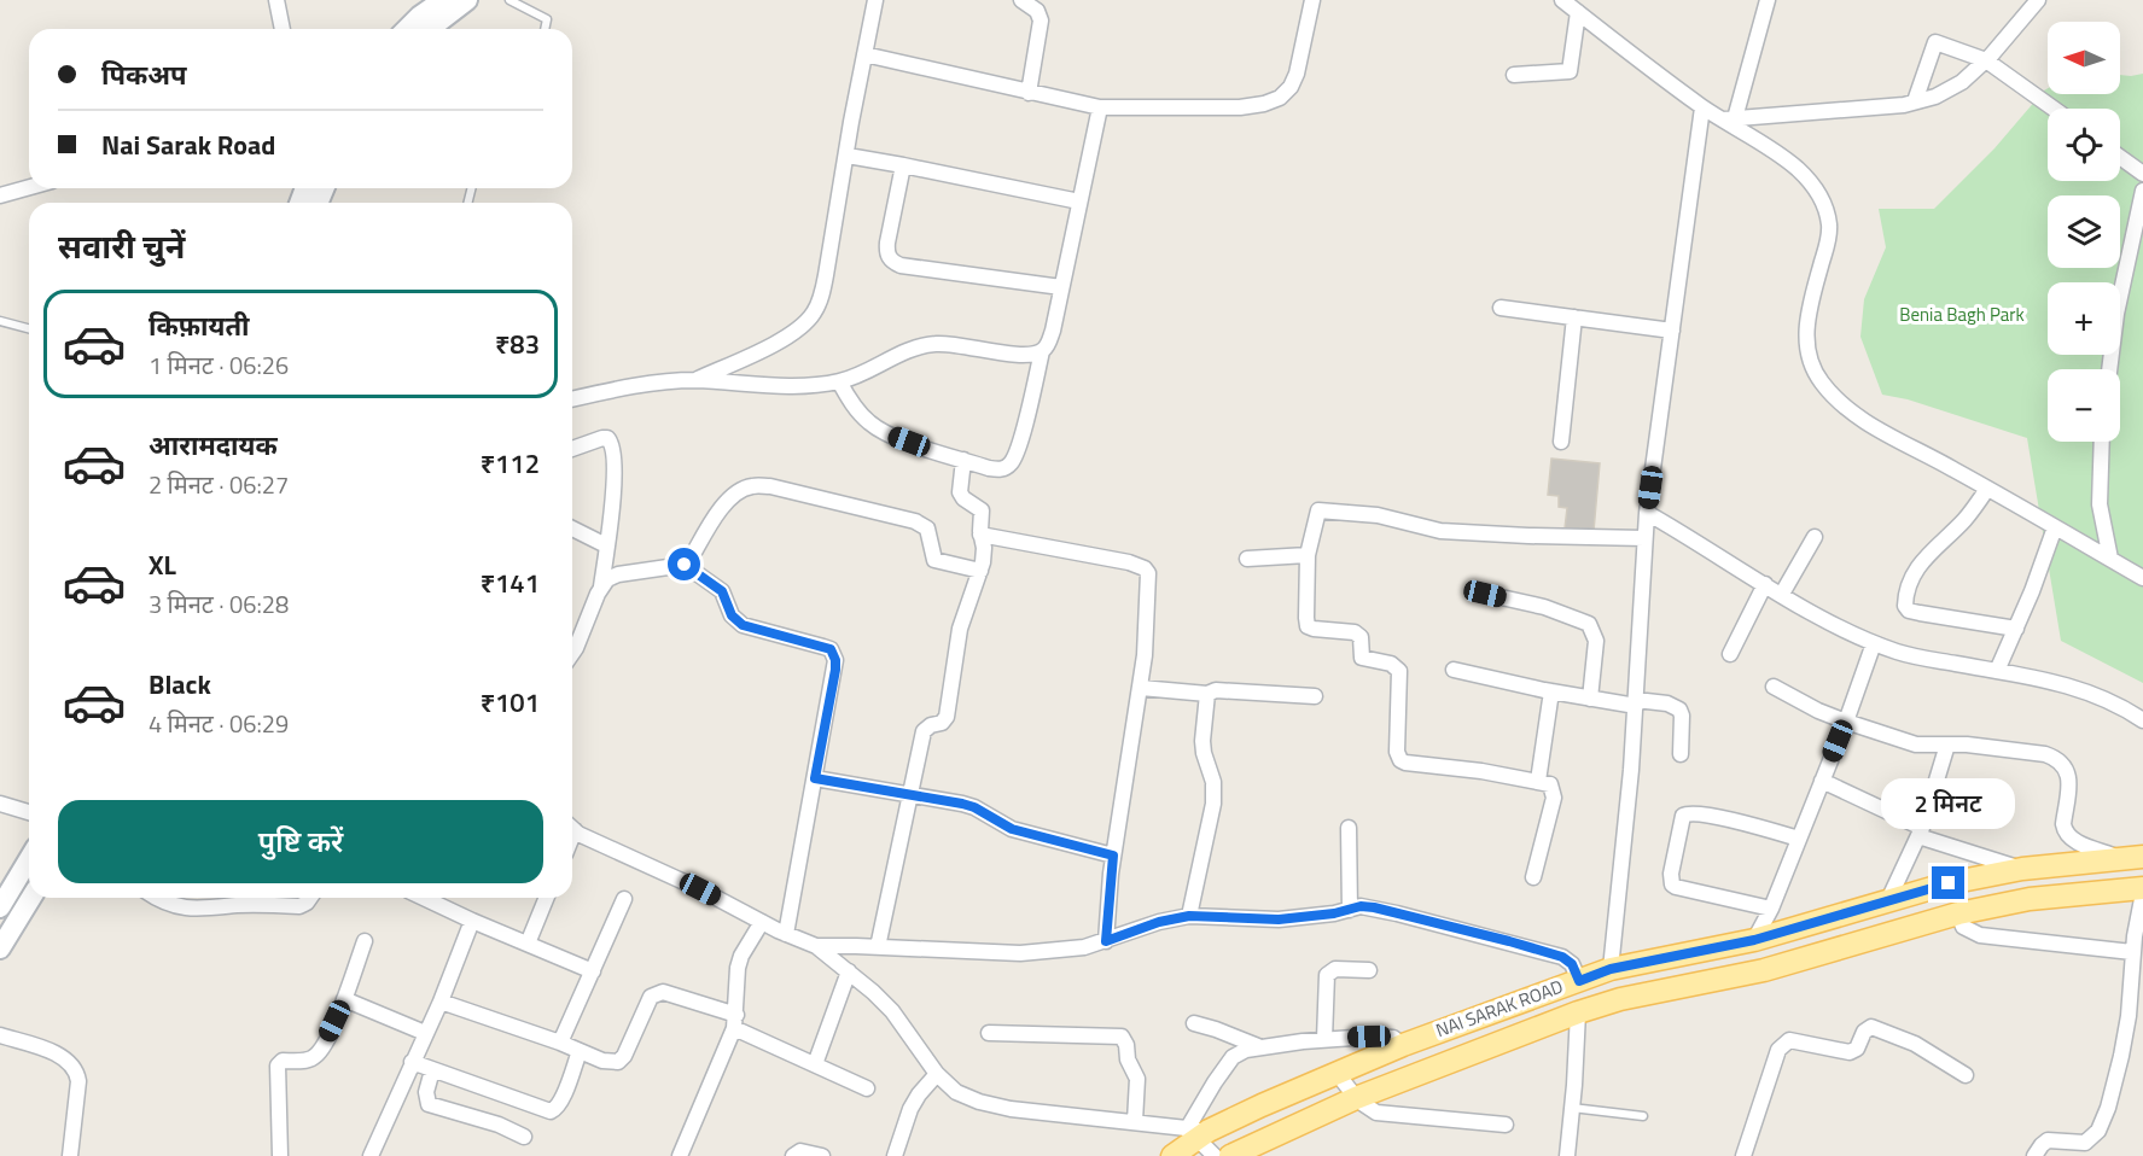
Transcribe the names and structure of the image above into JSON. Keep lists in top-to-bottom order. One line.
{"streets":{"main road":["NAI SARAK ROAD"]},"parks":["Benia Bagh Park"],"north":"left","page":{"map_buttons":["+","−"],"banner":["पिकअप","Nai Sarak Road"],"heading":"सवारी चुनें","list":[{"name":"किफ़ायती","note":"1 मिनट · 06:26","value":"₹83"},{"name":"आरामदायक","note":"2 मिनट · 06:27","value":"₹112"},{"name":"XL","note":"3 मिनट · 06:28","value":"₹141"},{"name":"Black","note":"4 मिनट · 06:29","value":"₹101"}],"bubble":"2 मिनट","buttons":"पुष्टि करें"}}
